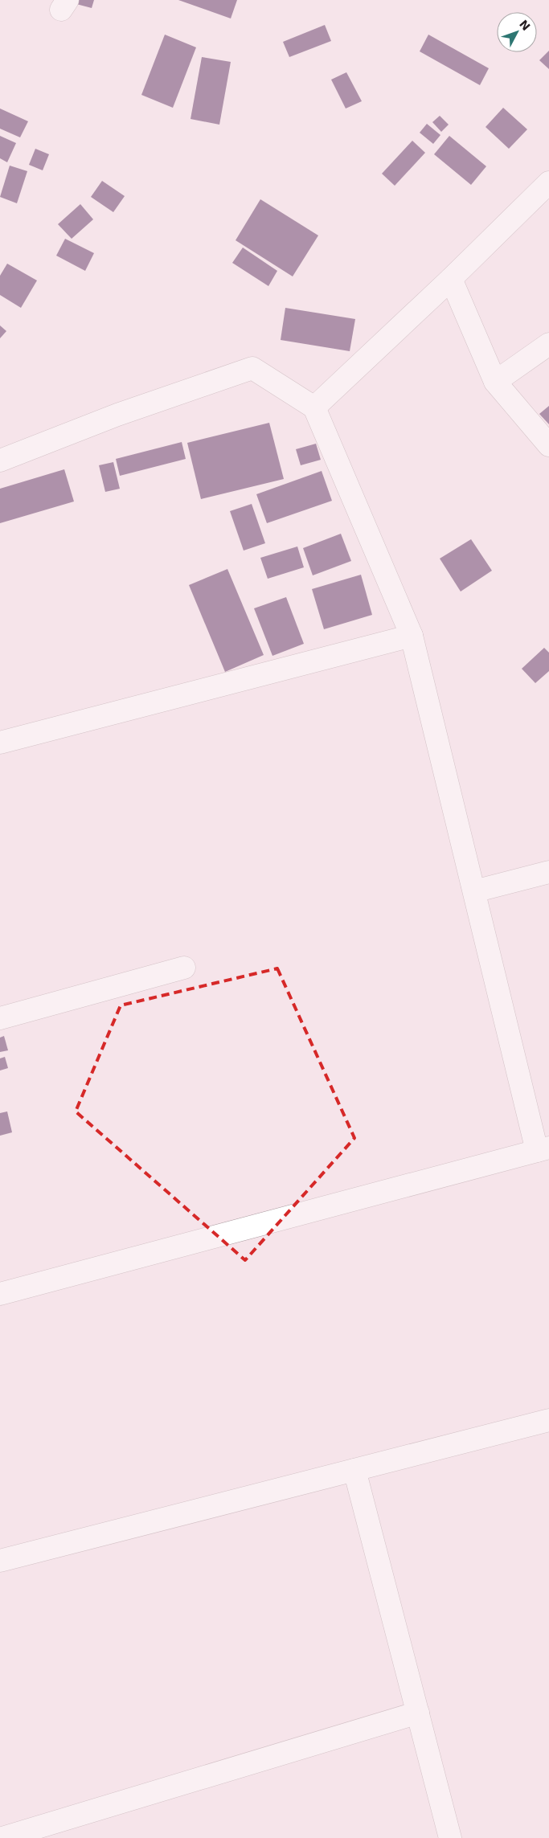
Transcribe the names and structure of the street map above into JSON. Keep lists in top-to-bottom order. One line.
{"north":"top right"}
